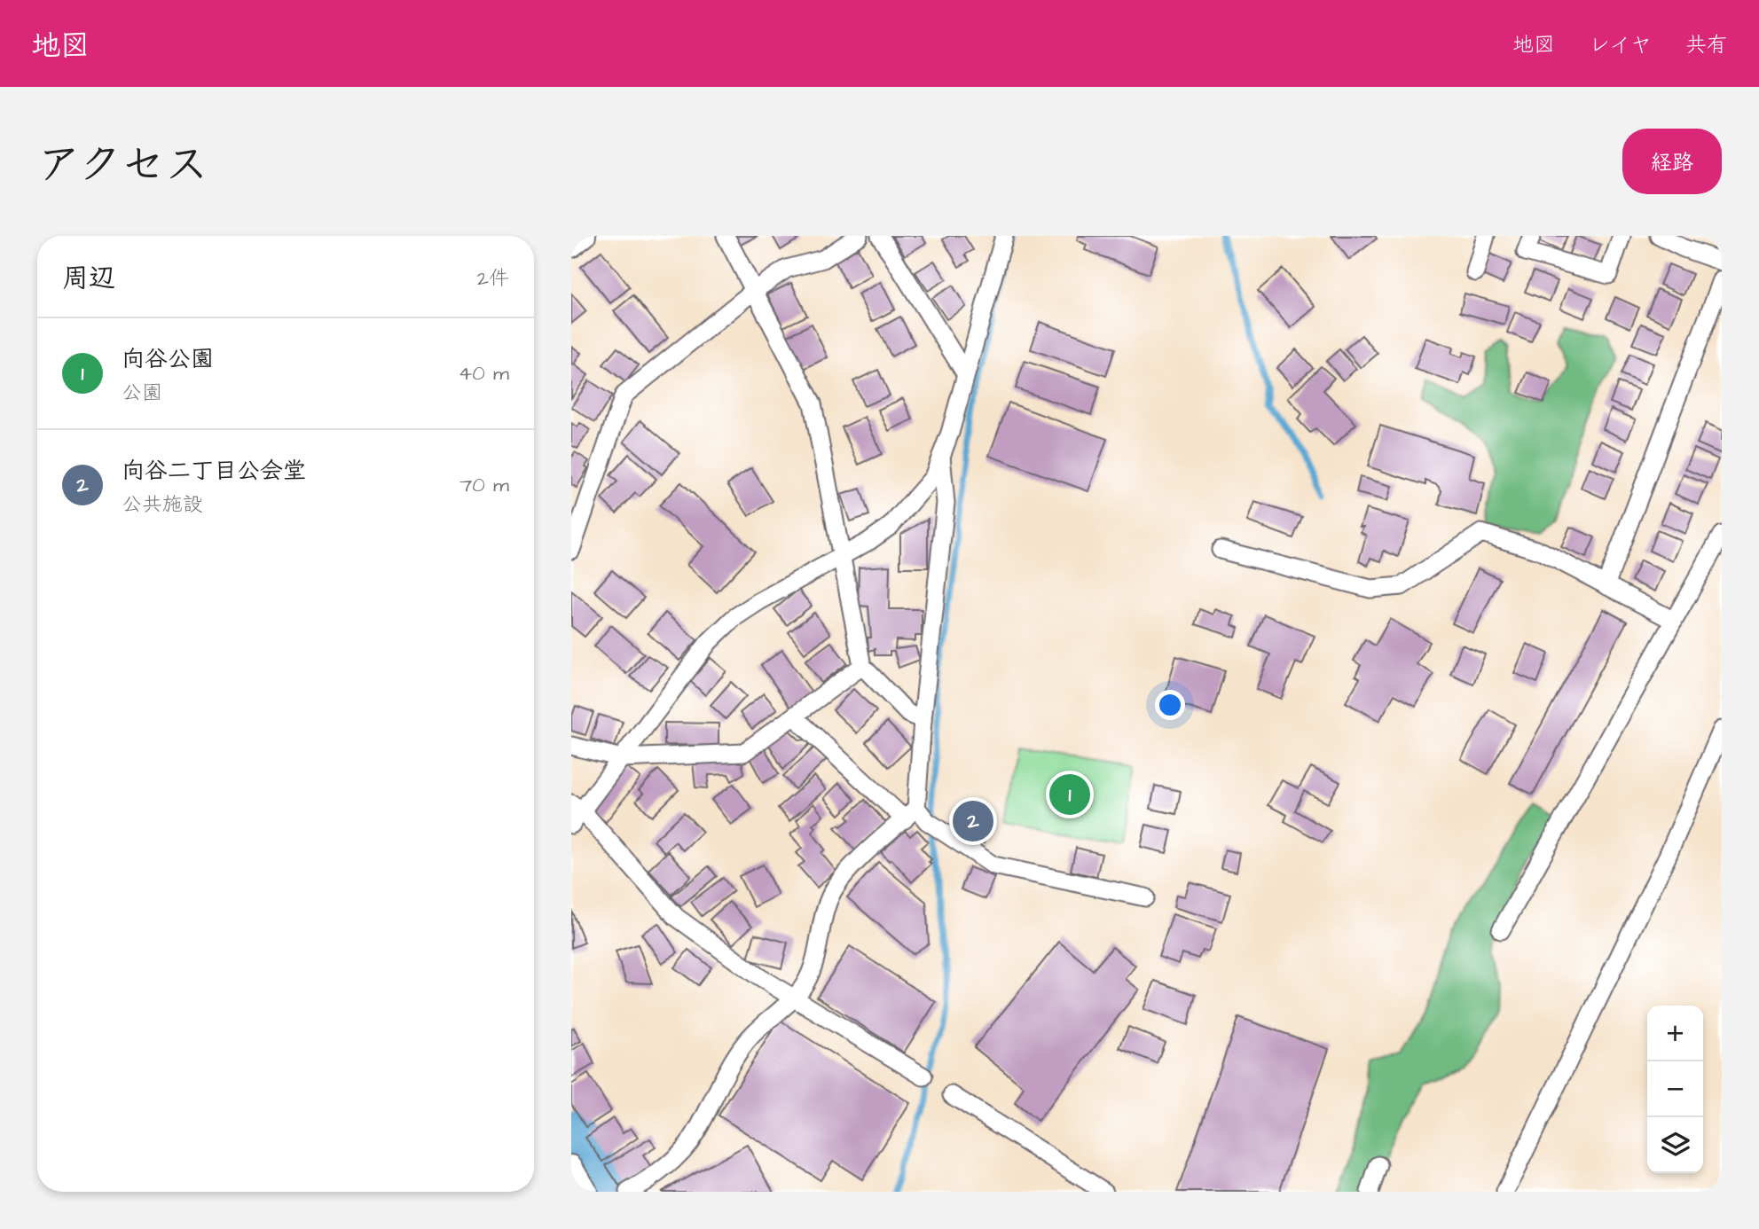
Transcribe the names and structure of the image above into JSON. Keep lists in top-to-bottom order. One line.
{"page":{"header":"地図","nav":["地図","レイヤ","共有"],"title":"アクセス","buttons":"経路","heading":["周辺","2件"],"list":[{"mark":"1","name":"向谷公園","note":"公園","value":"40 m"},{"mark":"2","name":"向谷二丁目公会堂","note":"公共施設","value":"70 m"}],"pins":["1","2"],"map_buttons":["+","−"]}}
